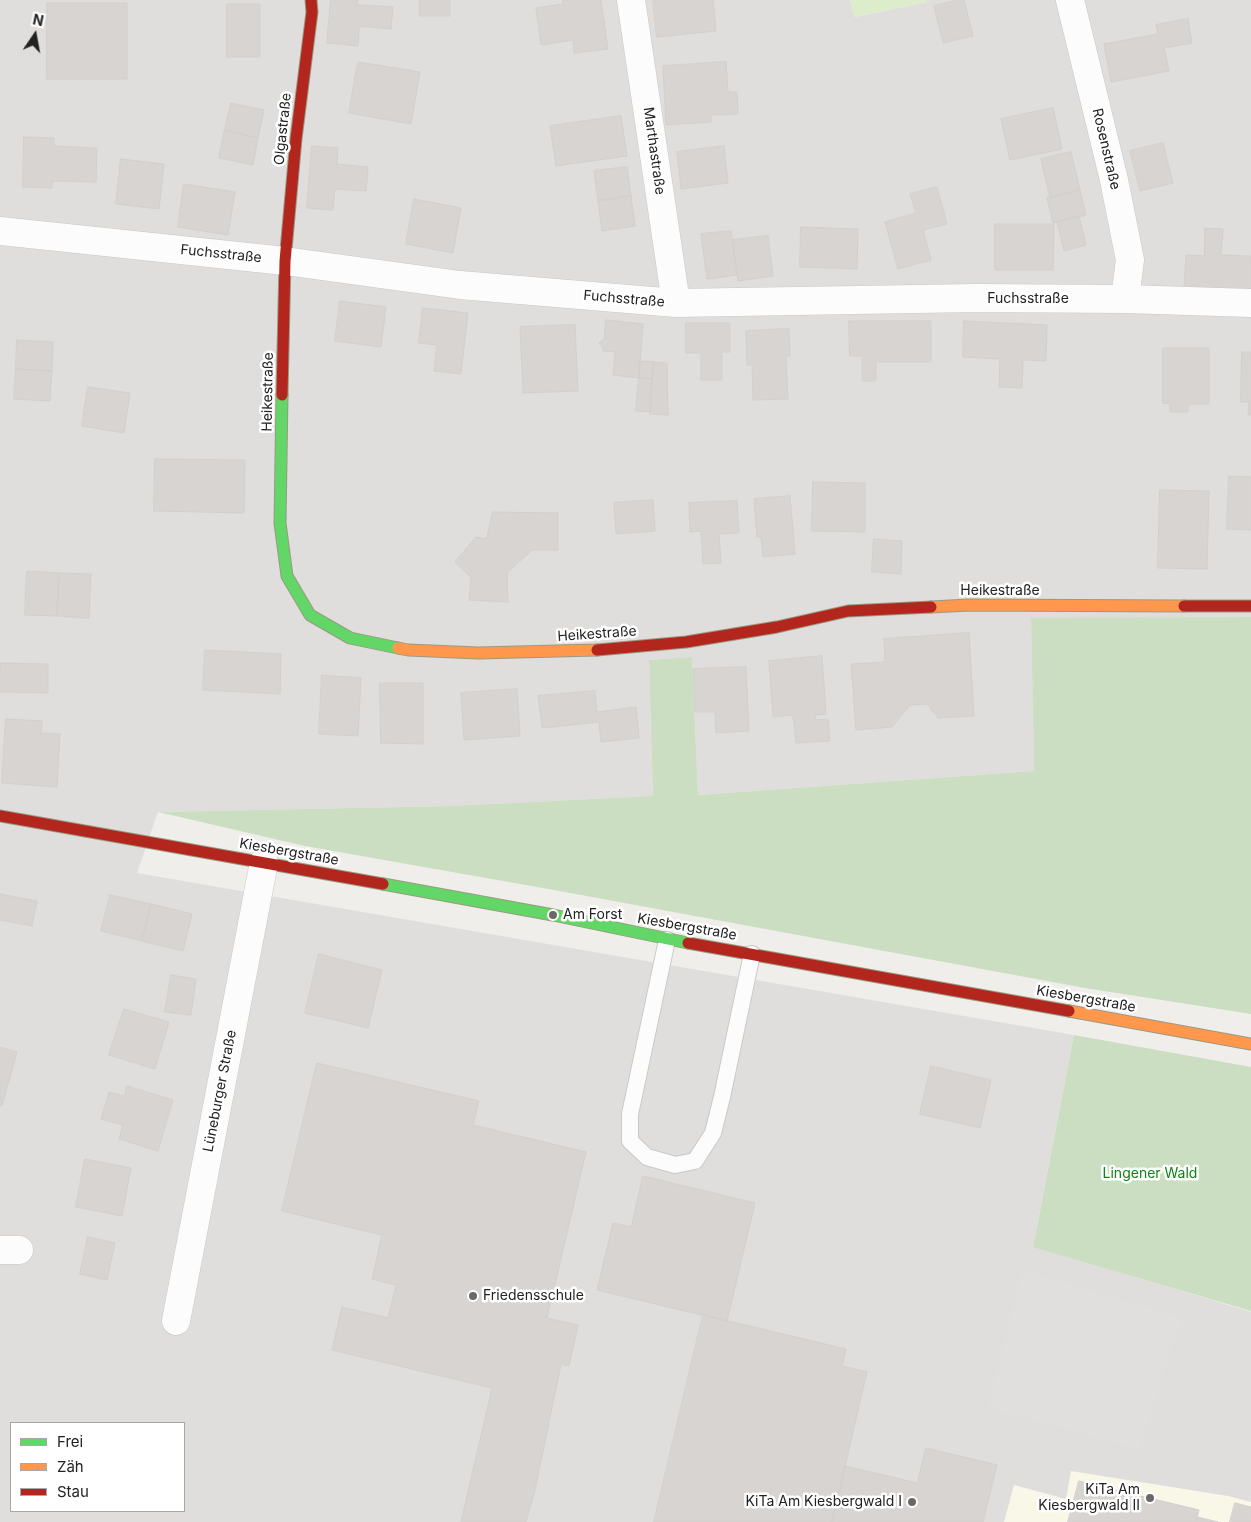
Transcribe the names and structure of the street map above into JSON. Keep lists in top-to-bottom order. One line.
{"streets":{"street":["Olgastraße","Rosenstraße","Marthastraße","Fuchsstraße","Heikestraße","Kiesbergstraße","Lüneburger Straße"]},"crossings":[["Olgastraße","Fuchsstraße"],["Olgastraße","Heikestraße"],["Rosenstraße","Fuchsstraße"],["Marthastraße","Fuchsstraße"],["Fuchsstraße","Heikestraße"],["Kiesbergstraße","Lüneburger Straße"]],"parks":["Lingener Wald"],"places":["Am Forst","Friedensschule","KiTa Am Kiesbergwald II","KiTa Am Kiesbergwald I"],"legend":["Frei","Zäh","Stau"],"north":"top"}
